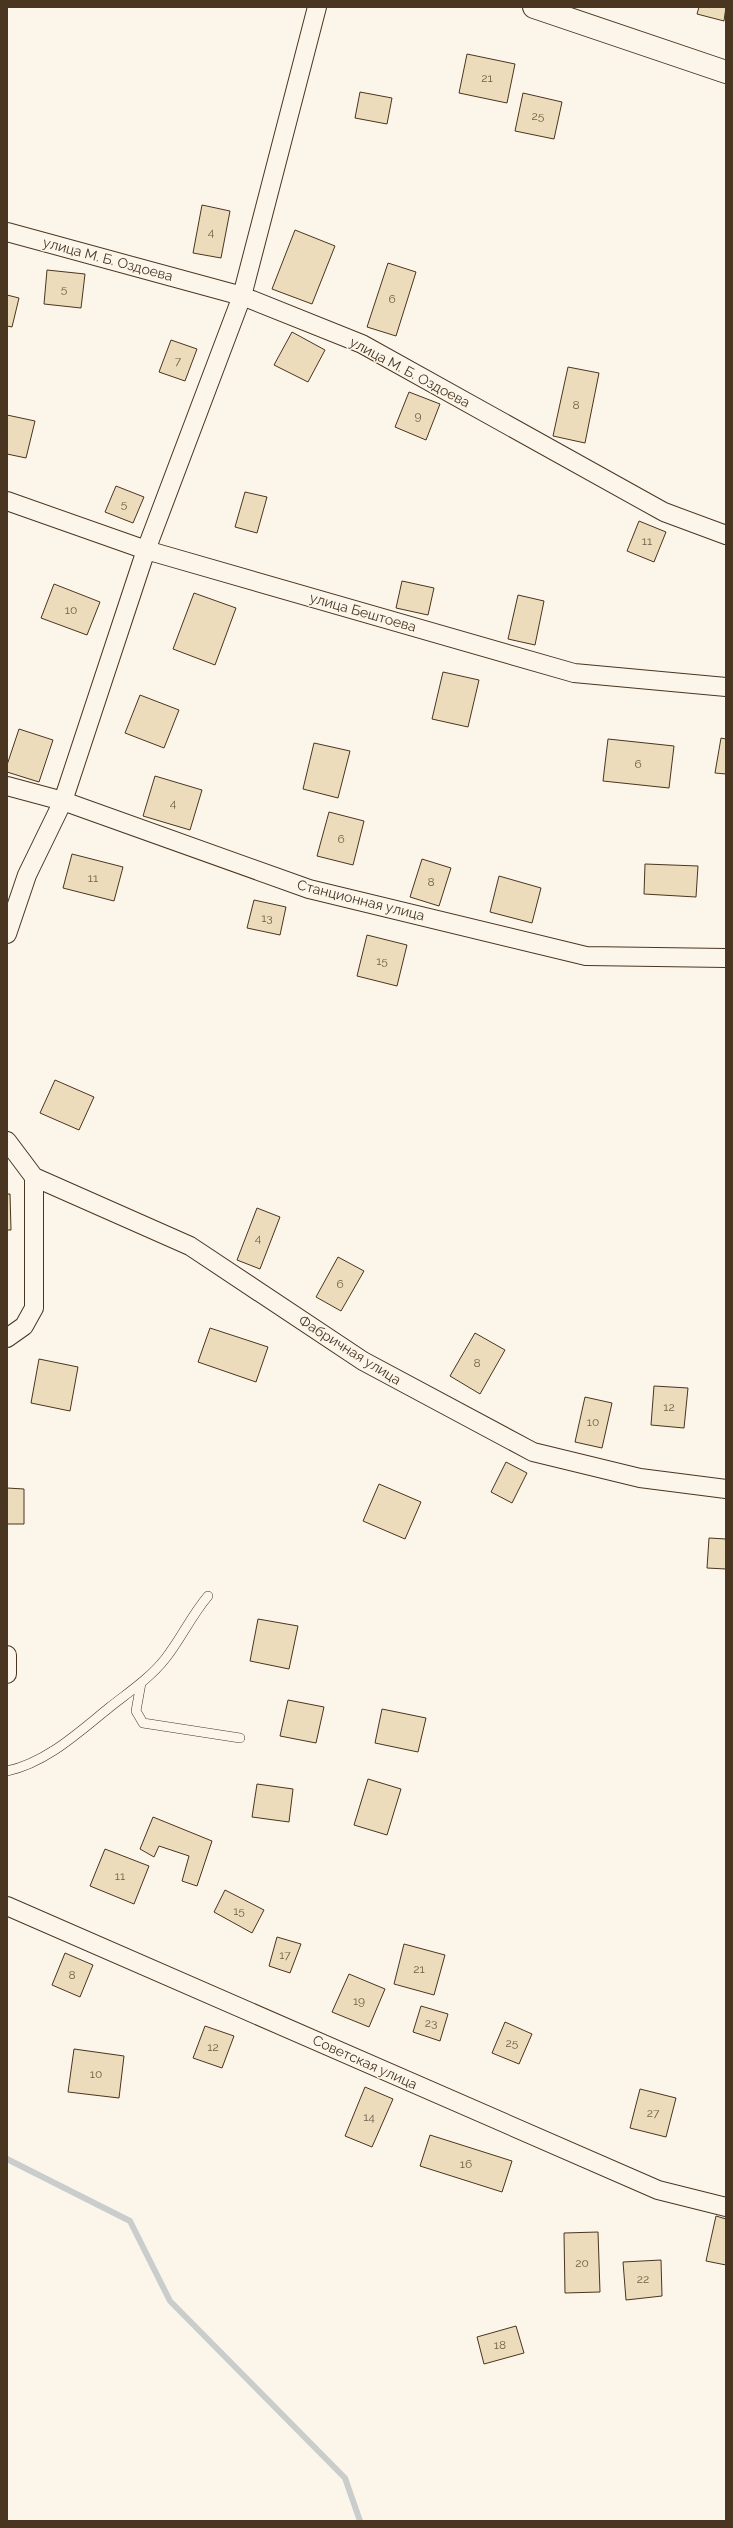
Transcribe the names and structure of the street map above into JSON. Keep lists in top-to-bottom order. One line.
{"streets":{"street":["улица М. Б. Оздоева","улица Бештоева","Станционная улица","Фабричная улица","Советская улица"]},"house_numbers":["21","25","4","5","6","7","8","9","5","11","10","6","4","6","11","8","13","15","4","6","8","12","10","11","15","17","21","8","19","23","25","12","10","27","14","16","20","22","18"]}
